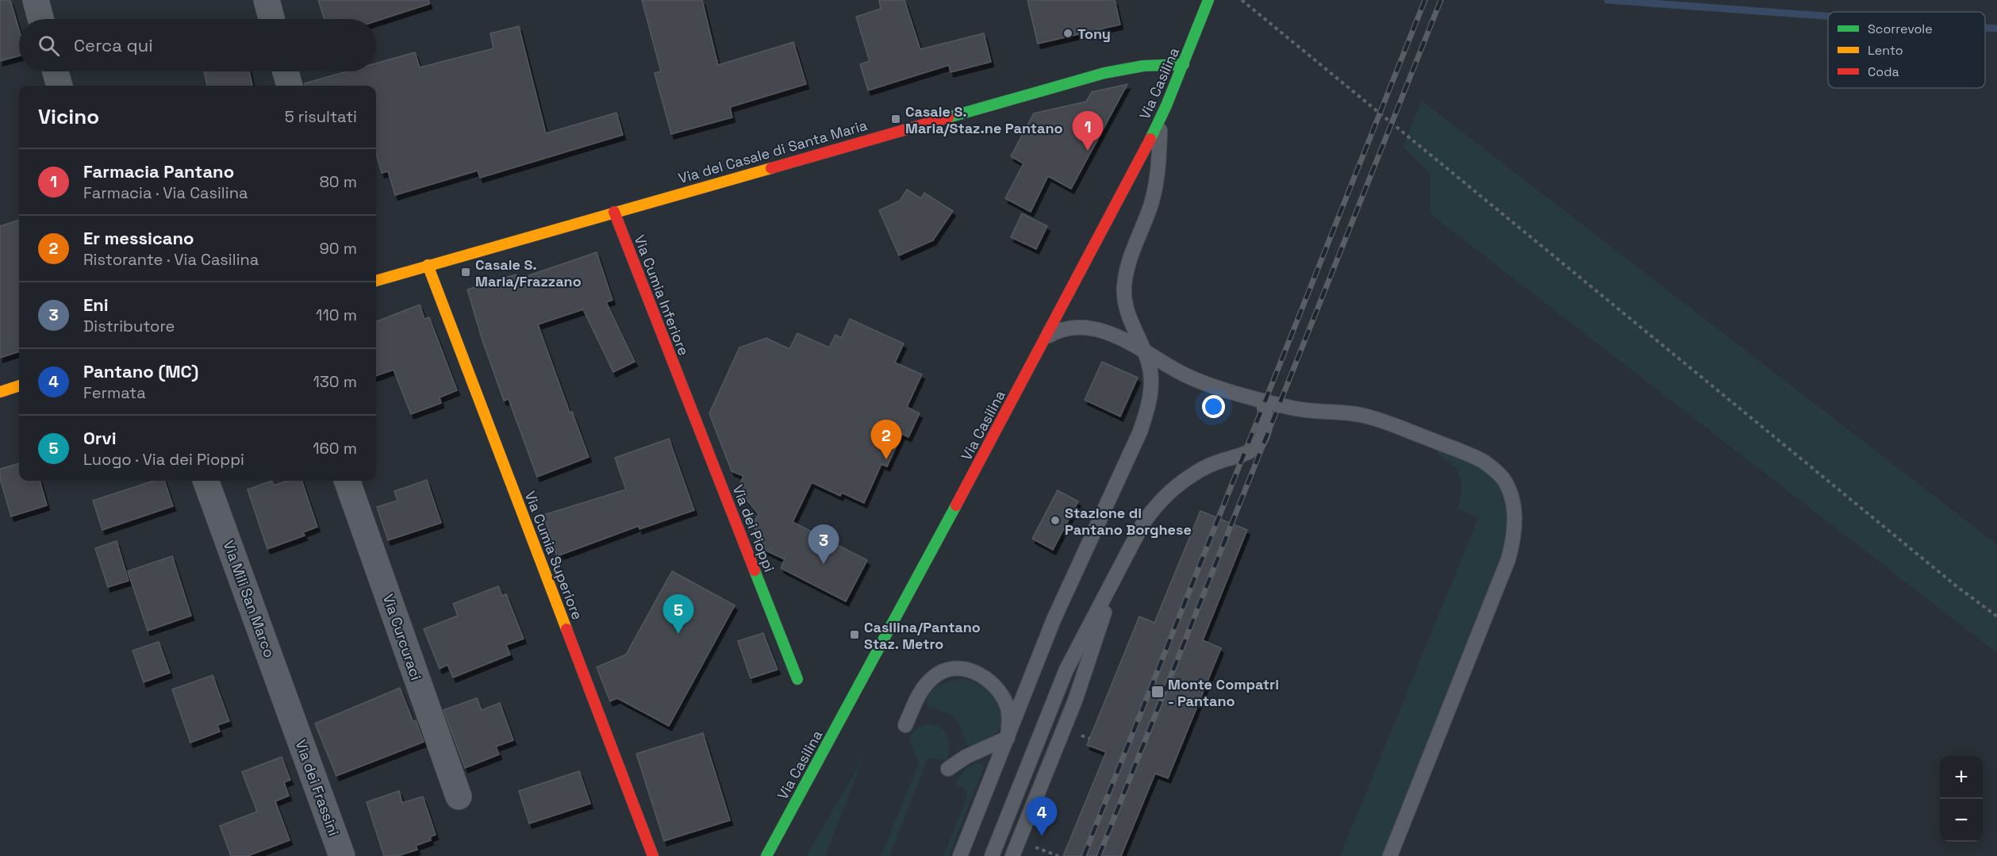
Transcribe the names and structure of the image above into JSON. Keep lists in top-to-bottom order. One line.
{"streets":{"street":["Via Casilina","Via del Casale di Santa Maria","Via Cumia Inferiore","Via dei Pioppi","Via Cumia Superiore","Via Mili San Marco","Via Curcuraci","Via dei Frassini"]},"crossings":[["Via Casilina","Via del Casale di Santa Maria"],["Via del Casale di Santa Maria","Via Cumia Inferiore"],["Via del Casale di Santa Maria","Via Cumia Superiore"],["Via Cumia Inferiore","Via dei Pioppi"],["Via Mili San Marco","Via dei Frassini"]],"places":{"other":["Tony","Stazione di Pantano Borghese"],"transit":["Casale S. Maria/Staz.ne Pantano","Casale S. Maria/Frazzano","Casilina/Pantano Staz. Metro","Monte Compatri - Pantano"]},"legend":["Scorrevole","Lento","Coda"],"page":{"search":"Cerca qui","heading":["Vicino","5 risultati"],"pins":["1","2","3","5","4"],"list":[{"mark":"1","name":"Farmacia Pantano","note":"Farmacia · Via Casilina","value":"80 m"},{"mark":"2","name":"Er messicano","note":"Ristorante · Via Casilina","value":"90 m"},{"mark":"3","name":"Eni","note":"Distributore","value":"110 m"},{"mark":"4","name":"Pantano (MC)","note":"Fermata","value":"130 m"},{"mark":"5","name":"Orvi","note":"Luogo · Via dei Pioppi","value":"160 m"}],"map_buttons":["+","−"]}}
